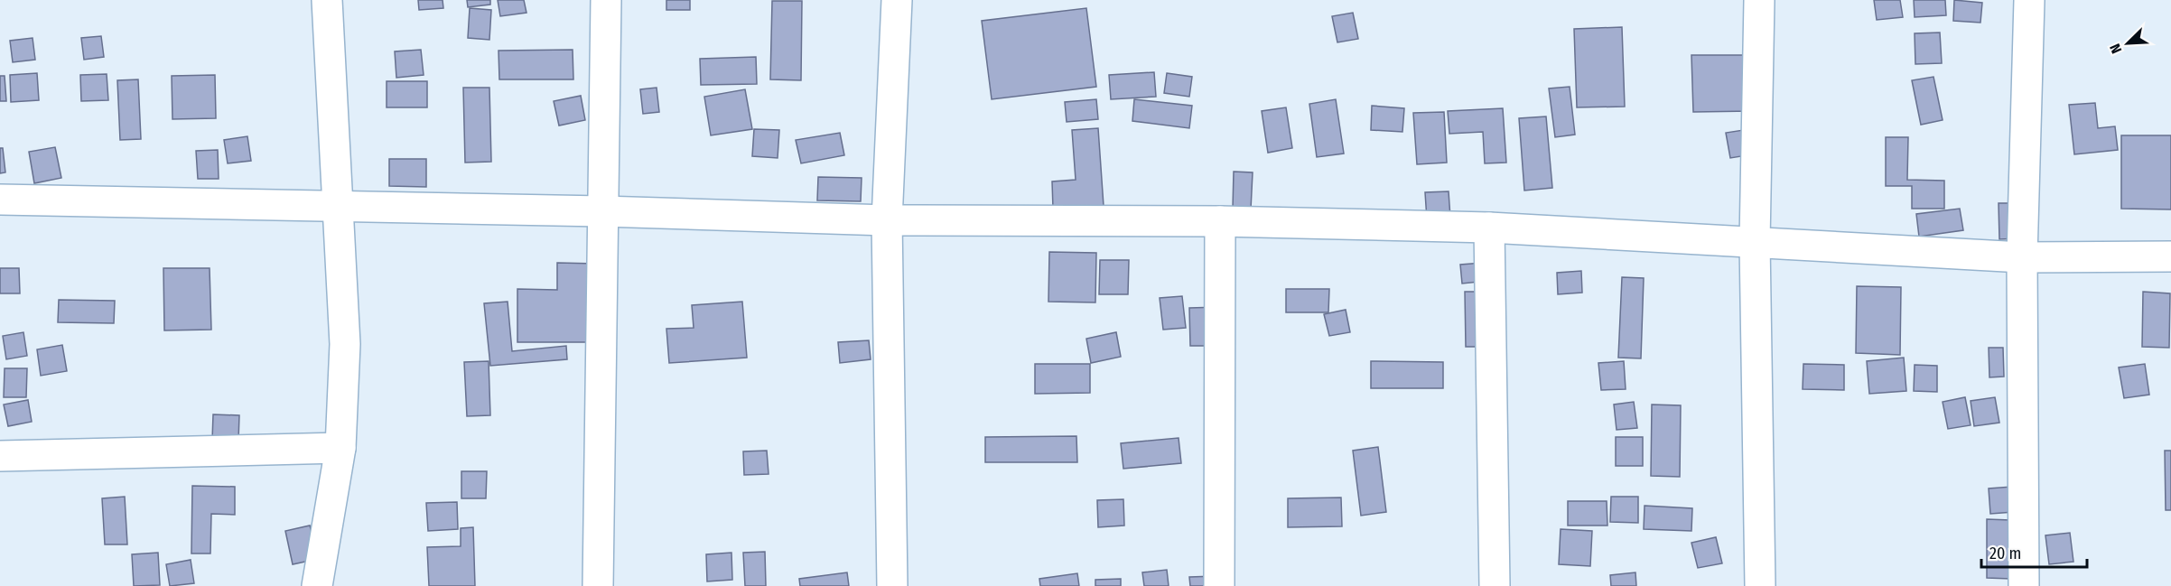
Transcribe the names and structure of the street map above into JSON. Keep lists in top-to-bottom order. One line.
{"scale_bar":"20 m","north":"bottom left"}
